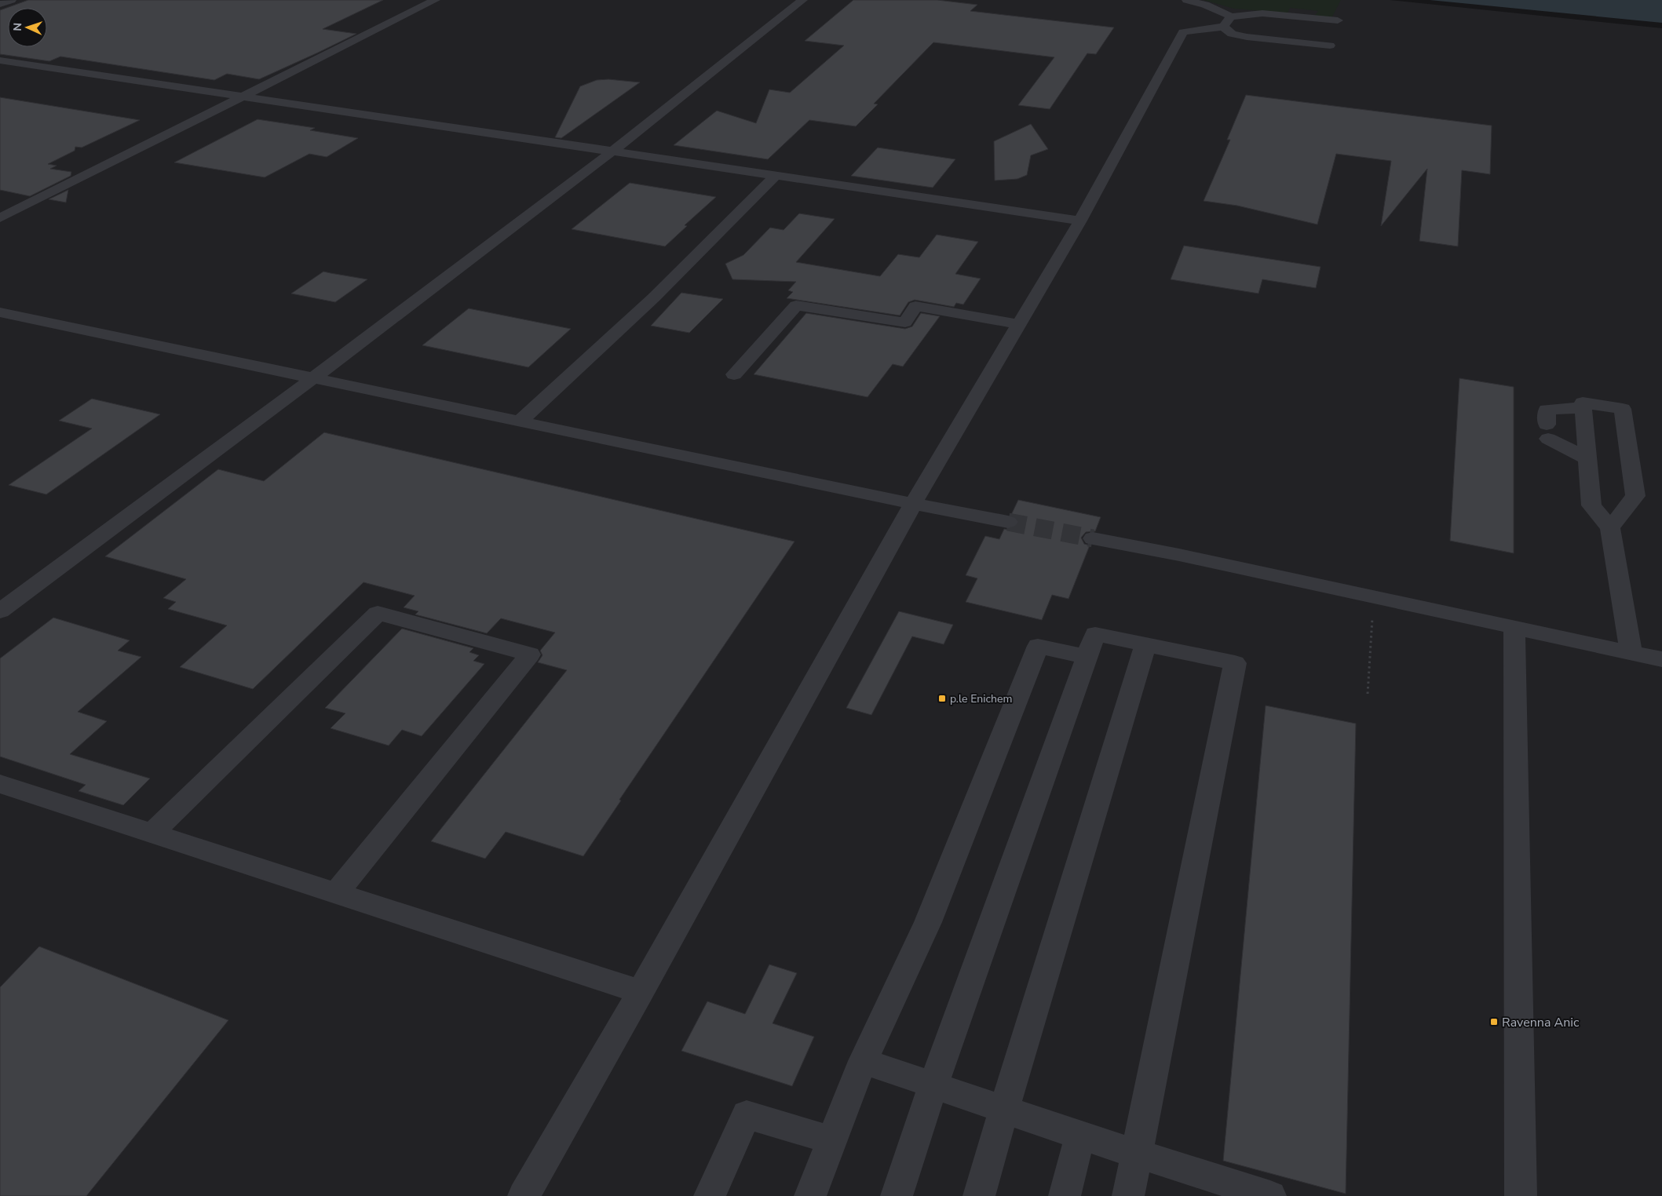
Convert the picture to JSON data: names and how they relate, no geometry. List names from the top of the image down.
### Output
{
  "places": {
    "transit": ["p.le Enichem", "Ravenna Anic"]
  },
  "north": "left"
}
